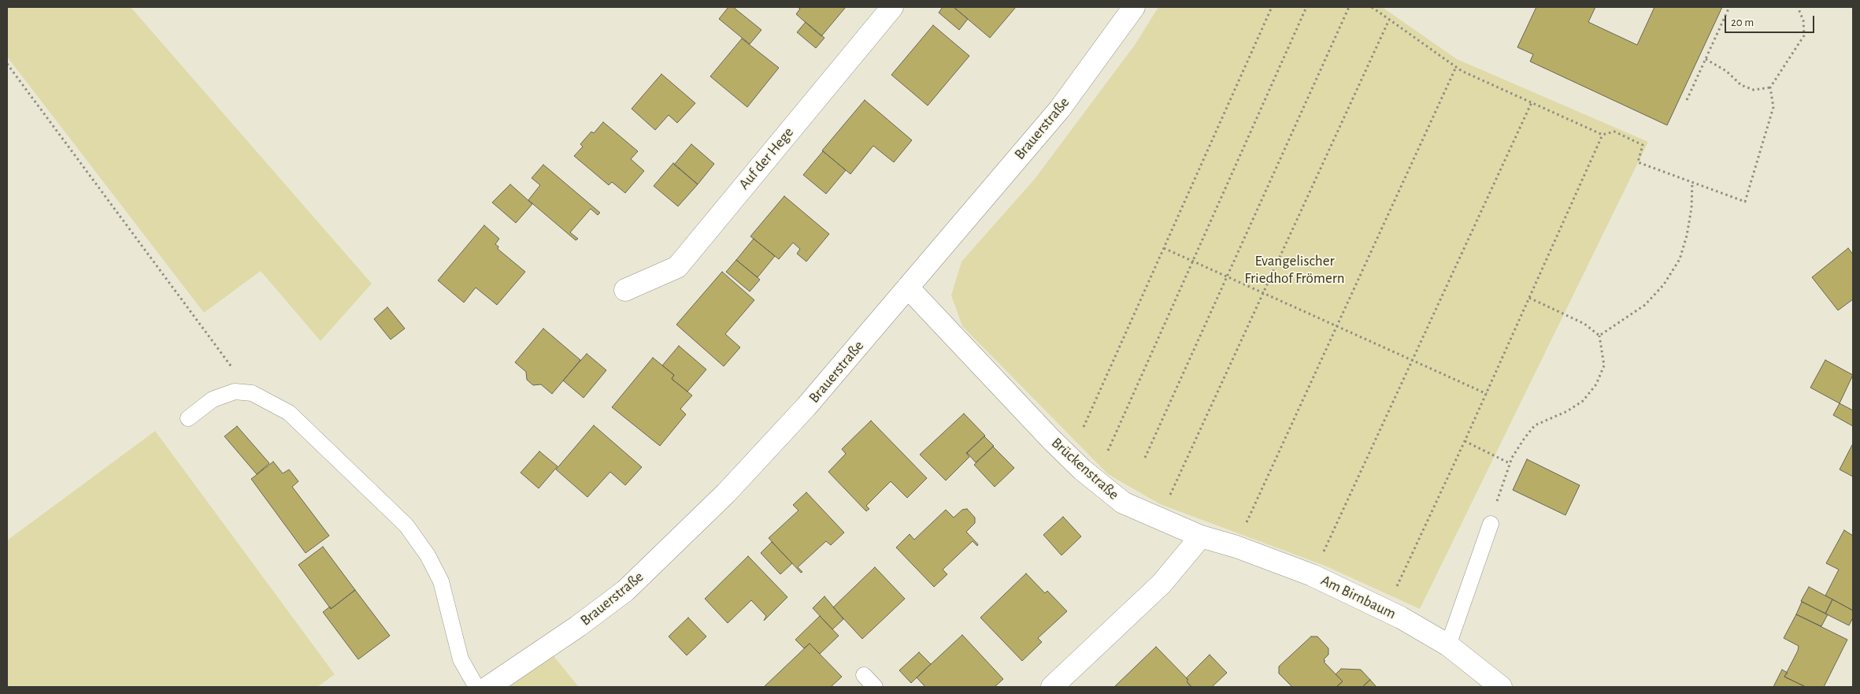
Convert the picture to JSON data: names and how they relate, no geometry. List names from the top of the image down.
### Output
{
  "streets": {
    "street": [
      "Brauerstraße",
      "Auf der Hege",
      "Brückenstraße",
      "Am Birnbaum"
    ]
  },
  "crossings": [
    ["Brauerstraße", "Brückenstraße"],
    ["Brückenstraße", "Am Birnbaum"]
  ],
  "parks": ["Evangelischer Friedhof Frömern"],
  "scale_bar": "20 m"
}
